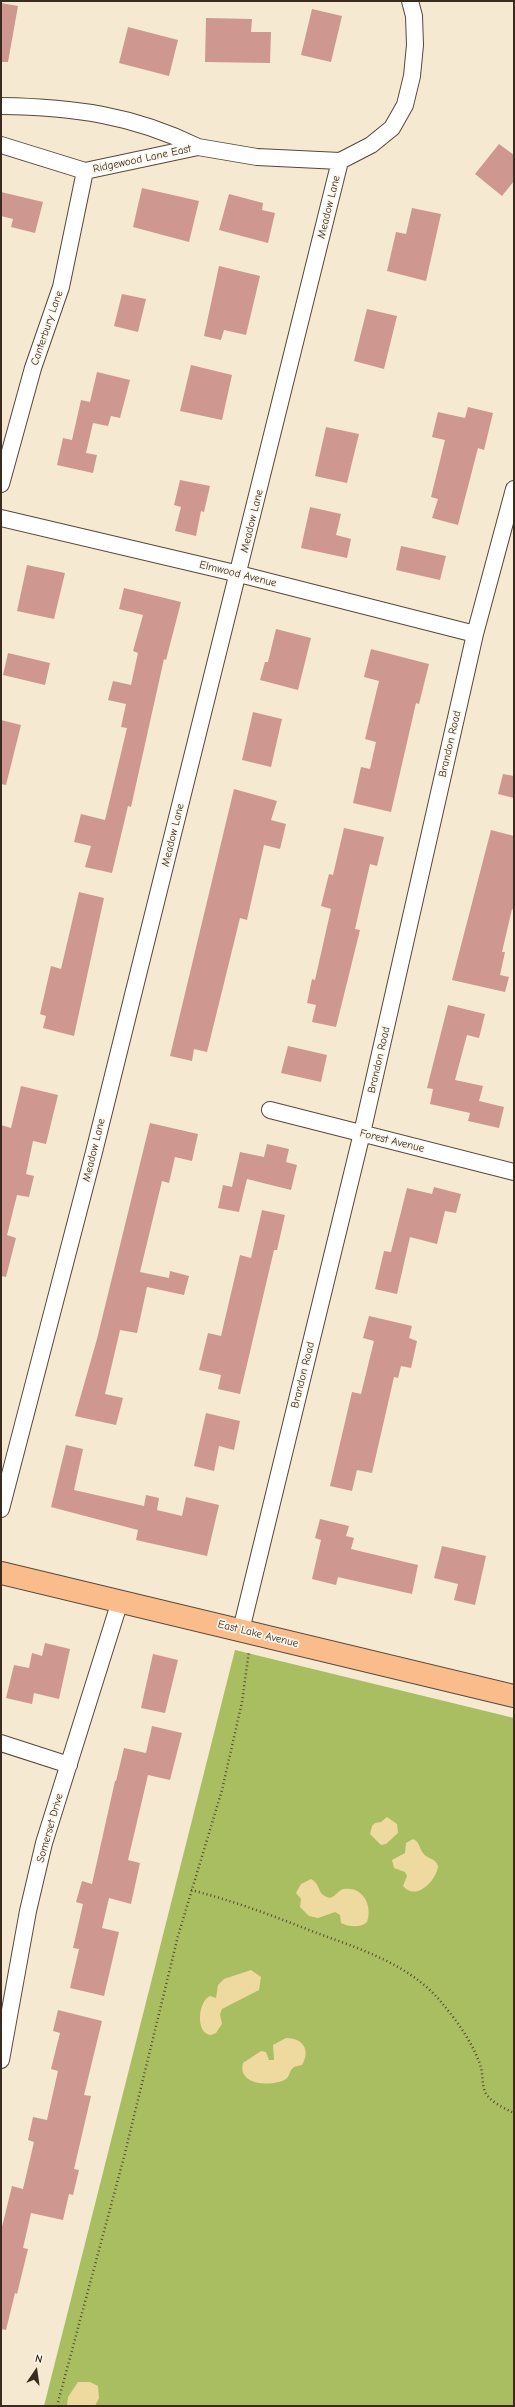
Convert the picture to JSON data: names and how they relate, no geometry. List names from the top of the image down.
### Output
{
  "streets": {
    "main road": ["East Lake Avenue"],
    "street": [
      "Ridgewood Lane East",
      "Meadow Lane",
      "Canterbury Lane",
      "Elmwood Avenue",
      "Brandon Road",
      "Forest Avenue",
      "Somerset Drive"
    ]
  },
  "crossings": [
    ["Ridgewood Lane East", "Meadow Lane"],
    ["Ridgewood Lane East", "Canterbury Lane"],
    ["Meadow Lane", "Elmwood Avenue"],
    ["Elmwood Avenue", "Brandon Road"],
    ["Brandon Road", "Forest Avenue"],
    ["Brandon Road", "East Lake Avenue"],
    ["East Lake Avenue", "Somerset Drive"]
  ],
  "north": "top"
}
